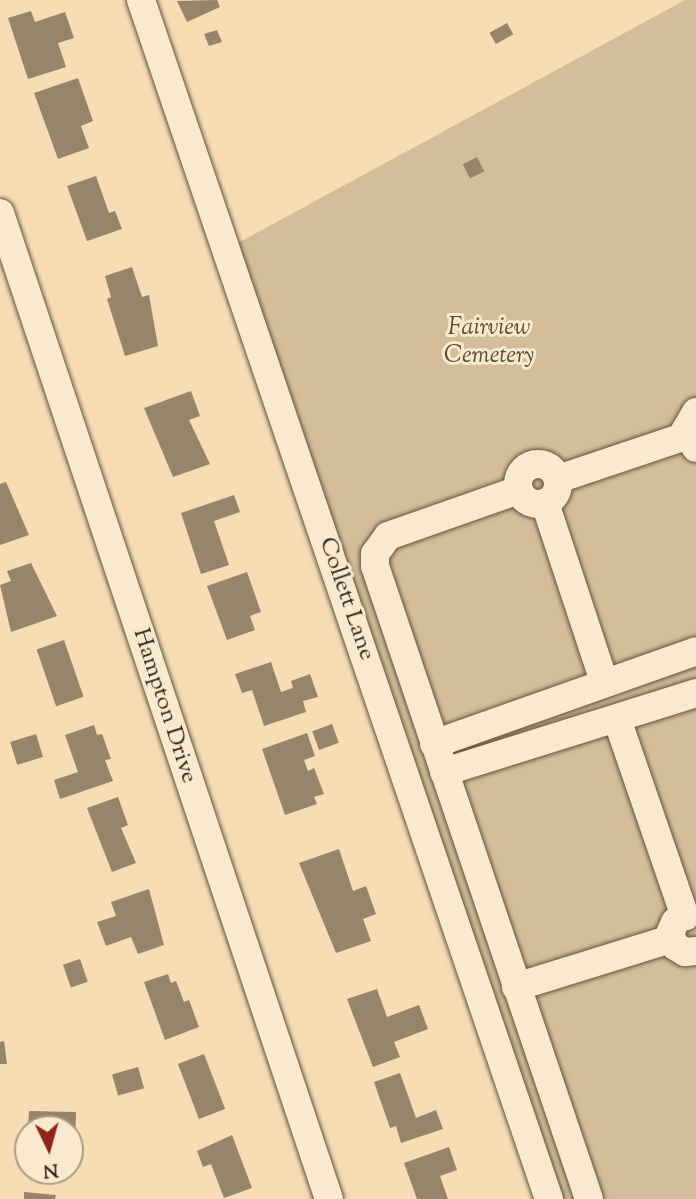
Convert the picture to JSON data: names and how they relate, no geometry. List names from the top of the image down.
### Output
{
  "streets": {
    "street": ["Collett Lane", "Hampton Drive"]
  },
  "parks": ["Fairview Cemetery"],
  "north": "bottom"
}
